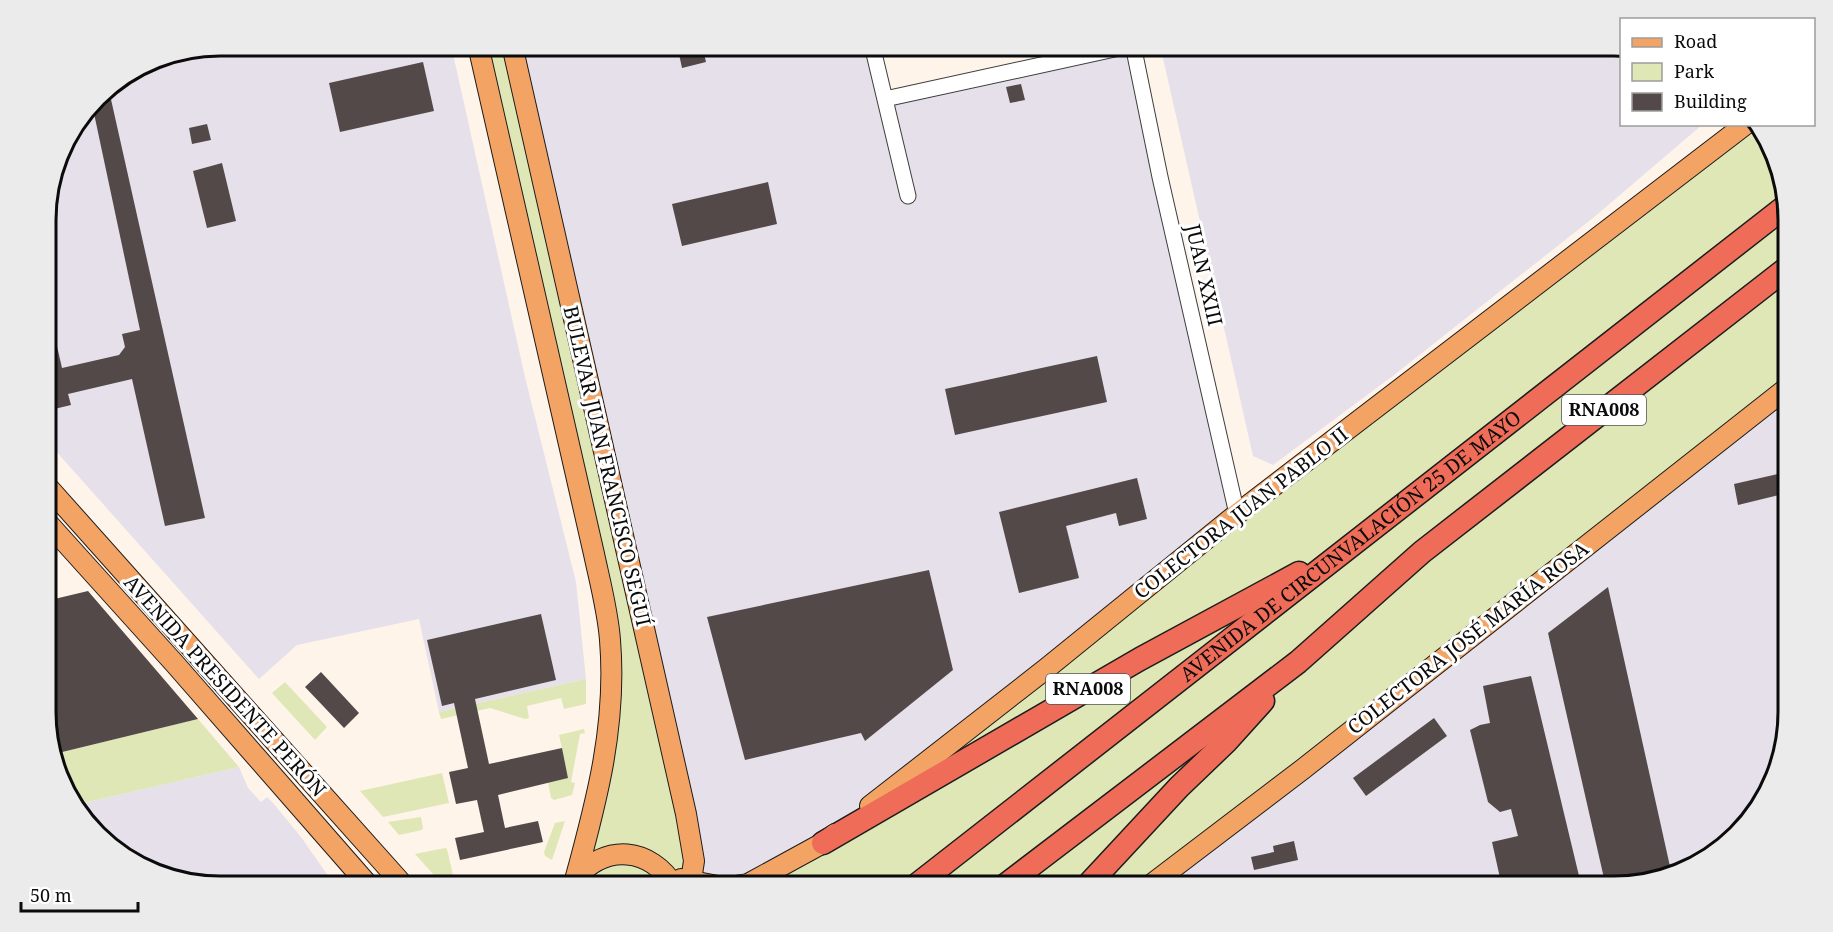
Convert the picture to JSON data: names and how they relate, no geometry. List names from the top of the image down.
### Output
{
  "streets": {
    "highway": ["RNA008", "AVENIDA DE CIRCUNVALACIÓN 25 DE MAYO"],
    "main road": [
      "BULEVAR JUAN FRANCISCO SEGUÍ",
      "COLECTORA JUAN PABLO II",
      "COLECTORA JOSÉ MARÍA ROSA",
      "AVENIDA PRESIDENTE PERÓN"
    ],
    "street": ["JUAN XXIII"]
  },
  "crossings": [
    ["JUAN XXIII", "COLECTORA JUAN PABLO II"],
    ["RNA008", "COLECTORA JUAN PABLO II"],
    ["RNA008", "AVENIDA DE CIRCUNVALACIÓN 25 DE MAYO"]
  ],
  "legend": ["Road", "Park", "Building"],
  "scale_bar": "50 m"
}
